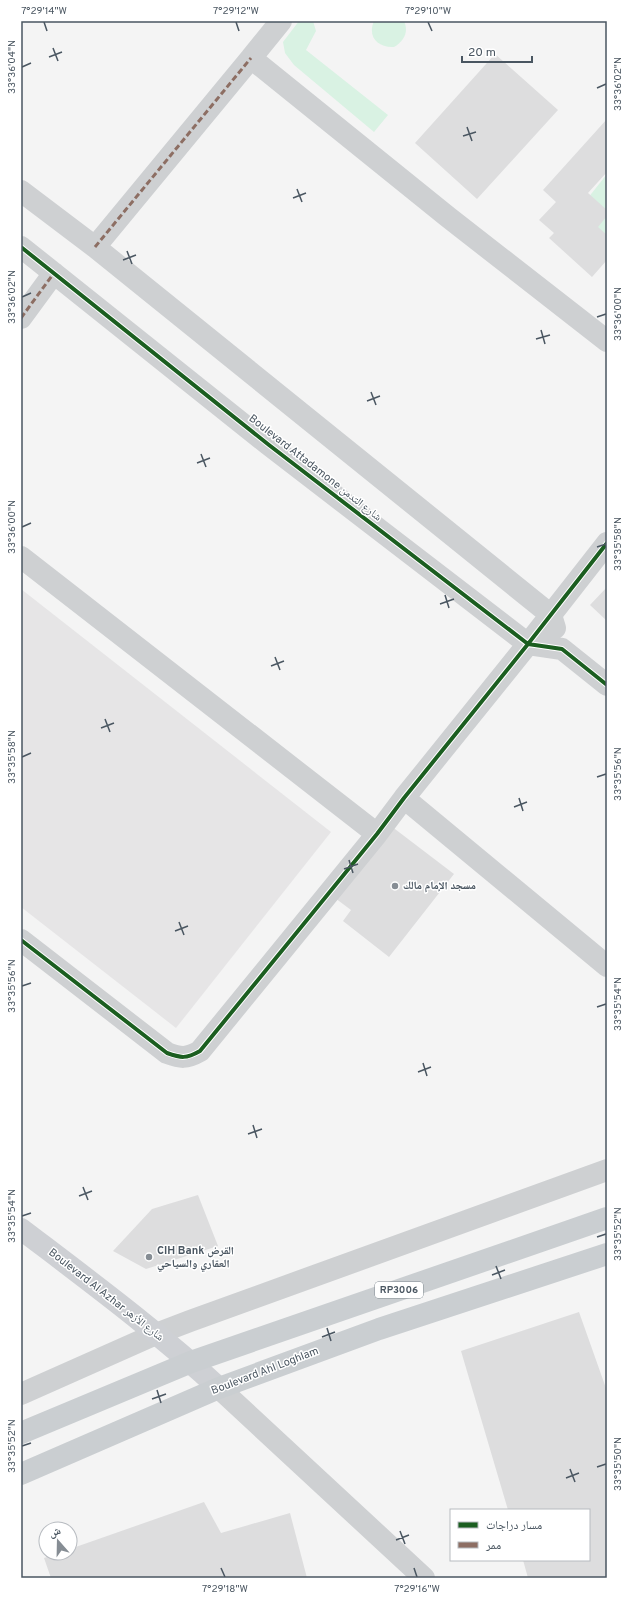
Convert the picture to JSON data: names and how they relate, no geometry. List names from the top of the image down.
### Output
{
  "streets": {
    "main road": ["RP3006", "Boulevard Al Azhar شارع الأزهر", "Boulevard Ahl Loghlam"],
    "street": ["Boulevard Attadamone شارع التدمن"]
  },
  "crossings": [
    ["RP3006", "Boulevard Al Azhar شارع الأزهر"],
    ["Boulevard Al Azhar شارع الأزهر", "Boulevard Ahl Loghlam"]
  ],
  "places": ["مسجد الإمام مالك", "CIH Bank القرض العقاري والسياحي"],
  "legend": ["مسار دراجات", "ممر"],
  "scale_bar": "20 m",
  "north": "top",
  "coordinates": [
    "7°29'14\"W",
    "7°29'12\"W",
    "7°29'10\"W",
    "33°36'04\"N",
    "33°36'02\"N",
    "33°36'00\"N",
    "33°35'58\"N",
    "33°35'56\"N",
    "33°35'54\"N",
    "33°35'52\"N",
    "33°35'50\"N",
    "7°29'18\"W",
    "7°29'16\"W"
  ]
}
